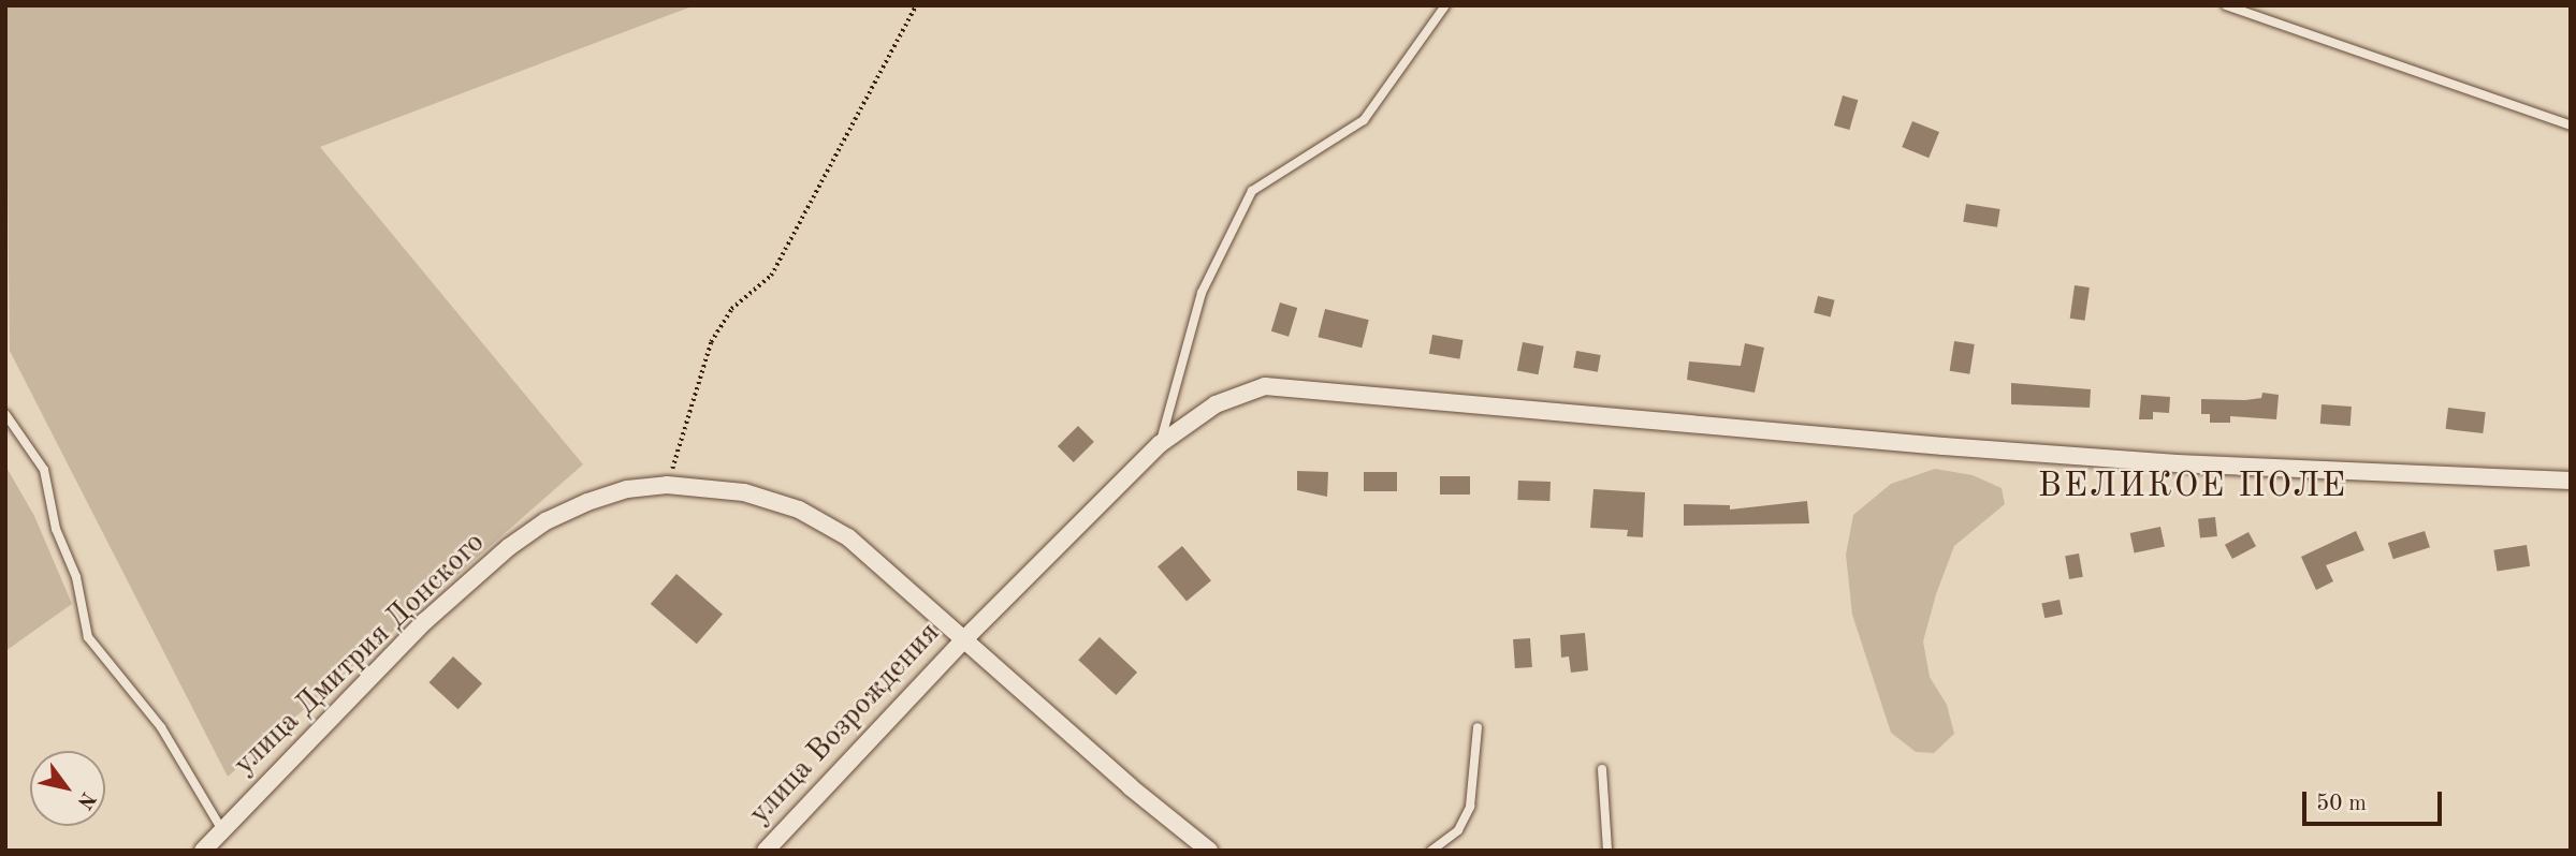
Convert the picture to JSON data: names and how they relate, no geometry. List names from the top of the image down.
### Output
{
  "streets": {
    "street": ["улица Дмитрия Донского", "улица Возрождения"]
  },
  "crossings": [
    ["улица Дмитрия Донского", "улица Возрождения"]
  ],
  "districts": ["ВЕЛИКОЕ ПОЛЕ"],
  "scale_bar": "50 m",
  "north": "bottom right"
}
